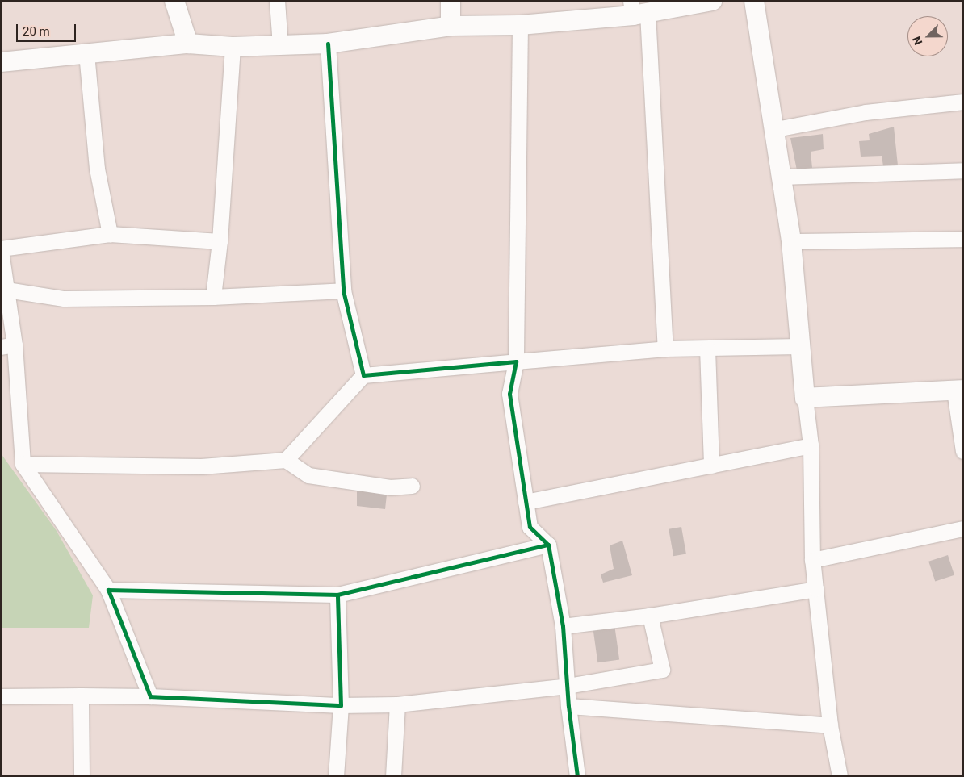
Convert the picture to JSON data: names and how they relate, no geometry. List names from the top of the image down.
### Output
{
  "scale_bar": "20 m",
  "north": "bottom left"
}
